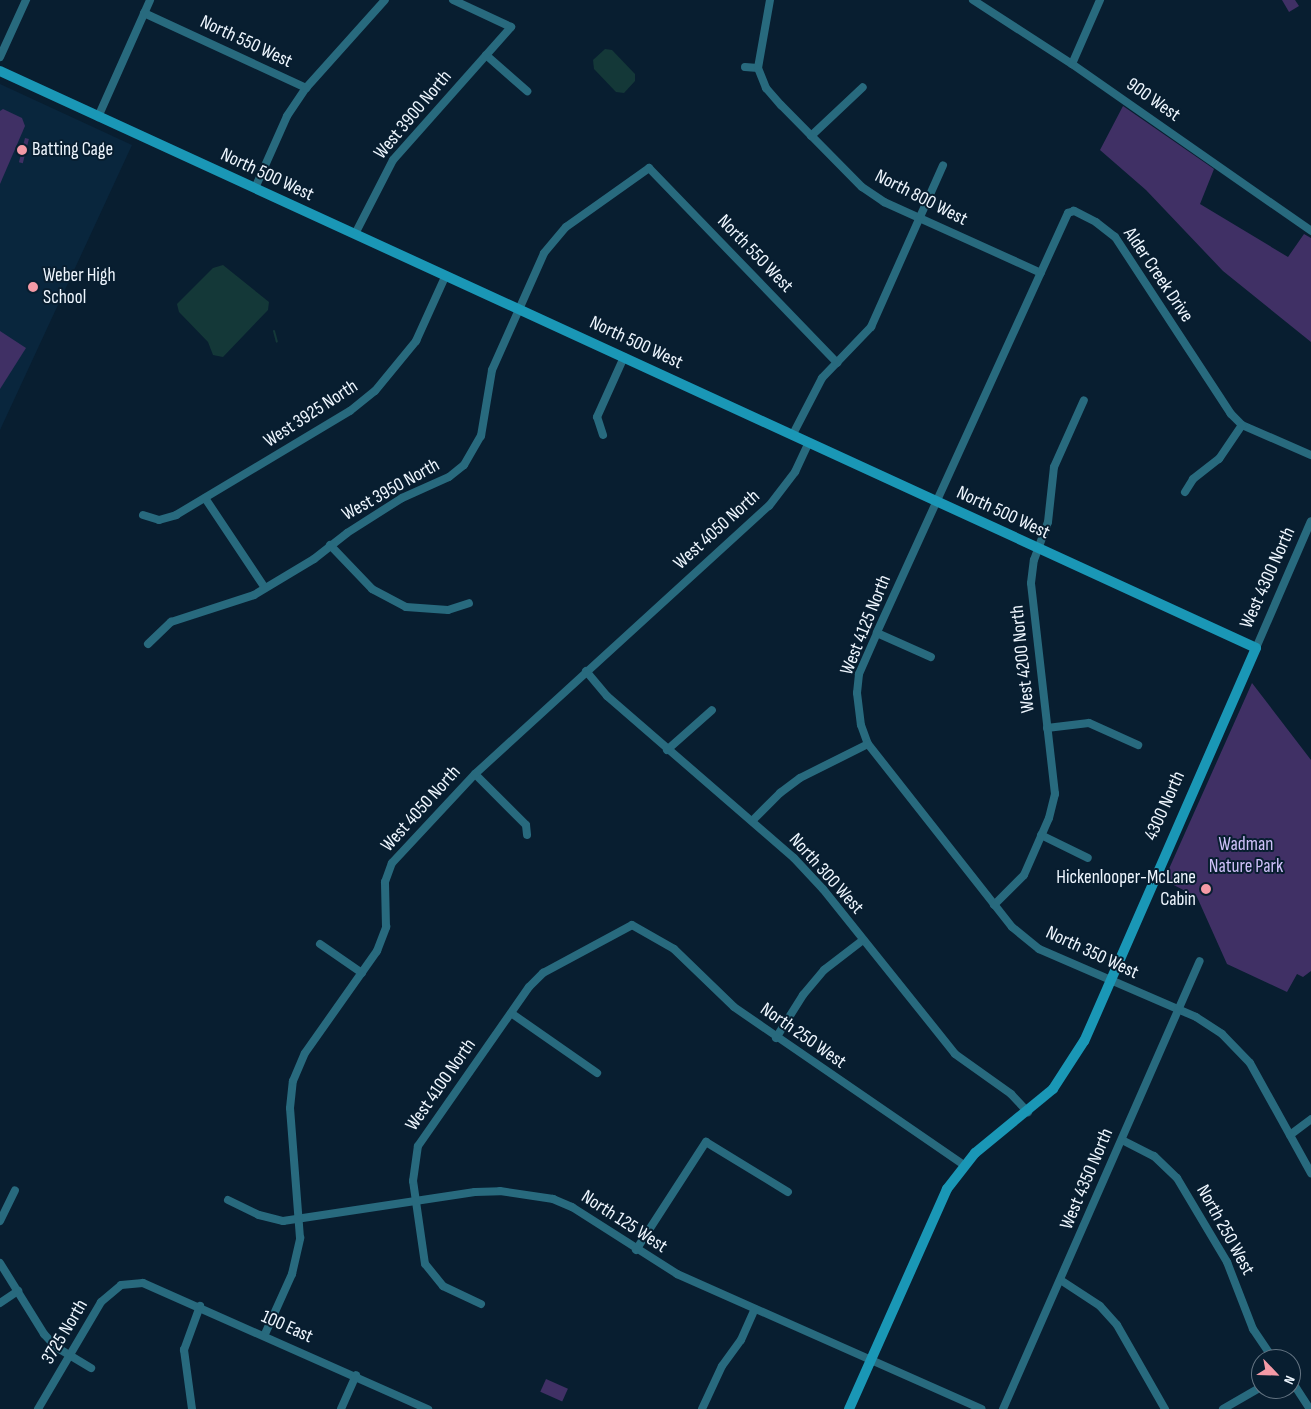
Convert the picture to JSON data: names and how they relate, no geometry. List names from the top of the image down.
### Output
{
  "streets": {
    "street": [
      "North 550 West",
      "900 West",
      "West 3900 North",
      "North 500 West",
      "North 800 West",
      "Alder Creek Drive",
      "West 3925 North",
      "West 3950 North",
      "West 4050 North",
      "West 4300 North",
      "West 4125 North",
      "West 4200 North",
      "4300 North",
      "North 300 West",
      "North 350 West",
      "North 250 West",
      "West 4100 North",
      "West 4350 North",
      "North 125 West",
      "100 East",
      "3725 North"
    ]
  },
  "crossings": [
    ["North 550 West", "West 3950 North"],
    ["West 3900 North", "North 500 West"],
    ["North 500 West", "Alder Creek Drive"],
    ["North 500 West", "West 3925 North"],
    ["North 500 West", "West 3950 North"],
    ["North 500 West", "West 4050 North"],
    ["North 500 West", "West 4300 North"],
    ["North 500 West", "West 4125 North"],
    ["North 500 West", "West 4200 North"],
    ["North 500 West", "4300 North"],
    ["North 800 West", "Alder Creek Drive"],
    ["Alder Creek Drive", "West 4125 North"],
    ["West 4050 North", "North 300 West"],
    ["West 4050 North", "North 125 West"],
    ["West 4050 North", "100 East"],
    ["West 4300 North", "4300 North"],
    ["West 4125 North", "North 350 West"],
    ["West 4200 North", "North 350 West"],
    ["4300 North", "North 300 West"],
    ["4300 North", "North 350 West"],
    ["4300 North", "North 250 West"],
    ["4300 North", "North 125 West"],
    ["North 350 West", "West 4350 North"],
    ["North 250 West", "West 4100 North"],
    ["North 250 West", "West 4350 North"],
    ["West 4100 North", "North 125 West"],
    ["100 East", "3725 North"]
  ],
  "parks": ["Wadman Nature Park"],
  "places": ["Batting Cage", "Weber High School", "Hickenlooper-McLane Cabin"],
  "north": "bottom right"
}
